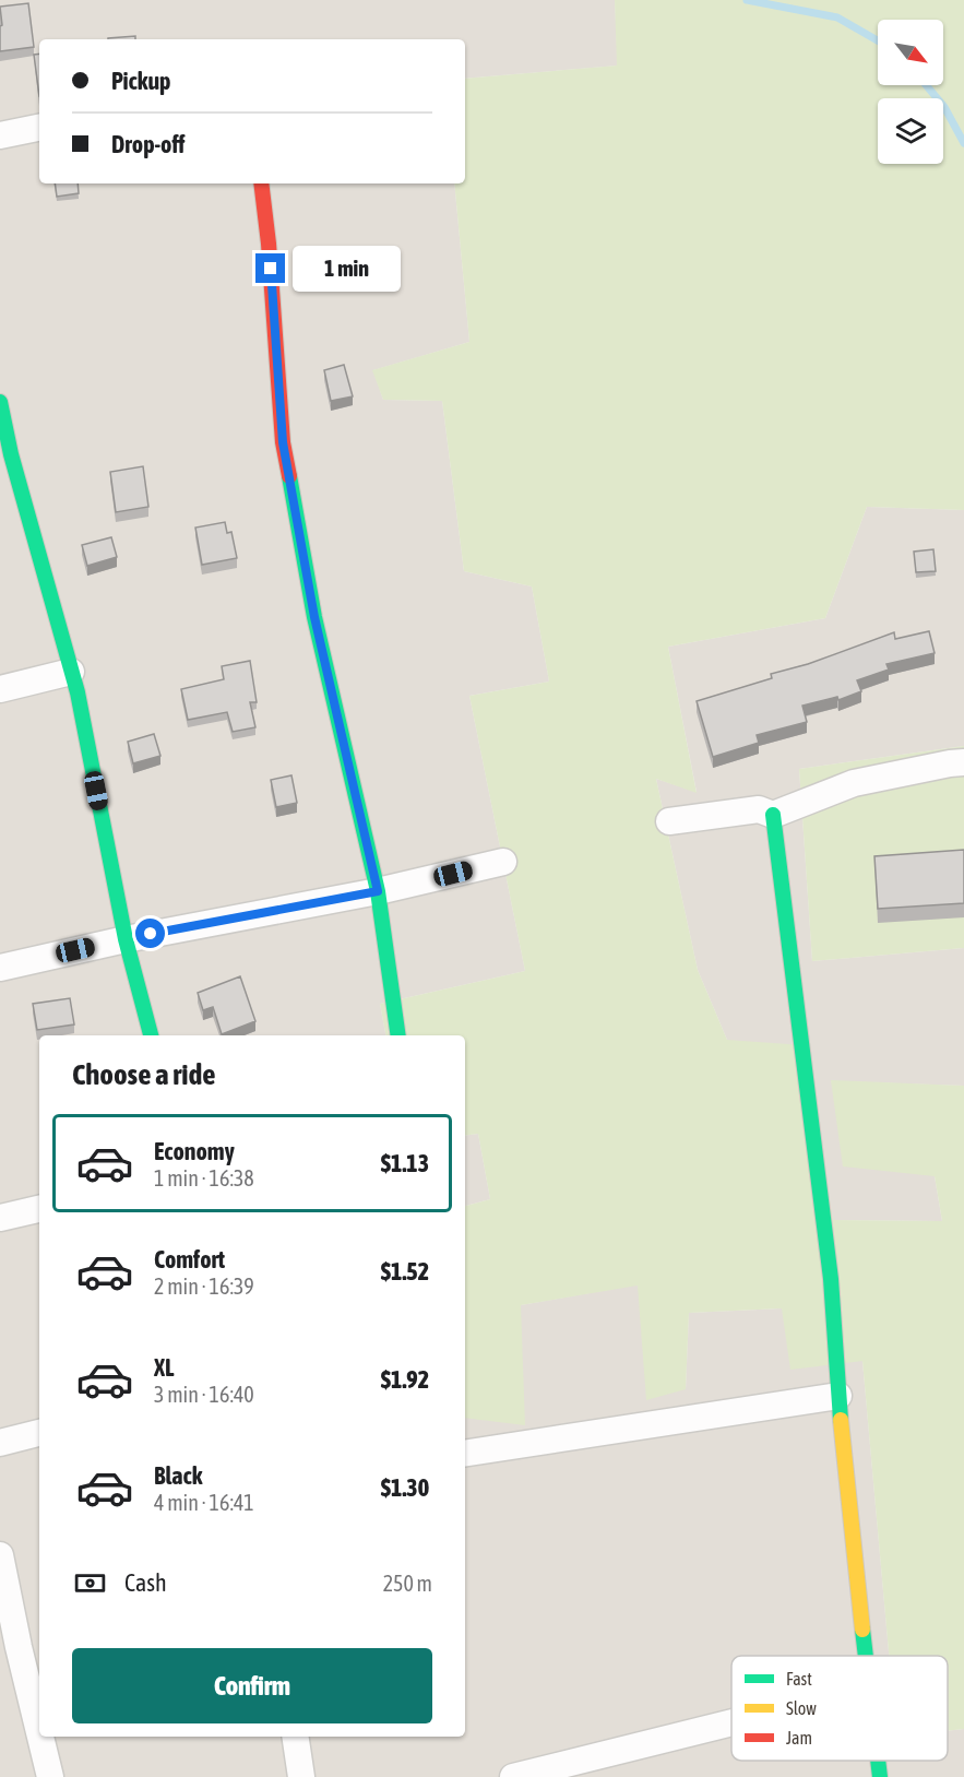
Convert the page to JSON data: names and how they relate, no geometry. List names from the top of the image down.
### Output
{
  "legend": ["Fast", "Slow", "Jam"],
  "north": "bottom right",
  "page": {
    "banner": ["Pickup", "Drop-off"],
    "bubble": "1 min",
    "heading": "Choose a ride",
    "list": [
      {
        "name": "Economy",
        "note": "1 min · 16:38",
        "value": "$1.13"
      },
      {
        "name": "Comfort",
        "note": "2 min · 16:39",
        "value": "$1.52"
      },
      {
        "name": "XL",
        "note": "3 min · 16:40",
        "value": "$1.92"
      },
      {
        "name": "Black",
        "note": "4 min · 16:41",
        "value": "$1.30"
      }
    ],
    "pay": ["Cash", "250 m"],
    "buttons": "Confirm"
  }
}
